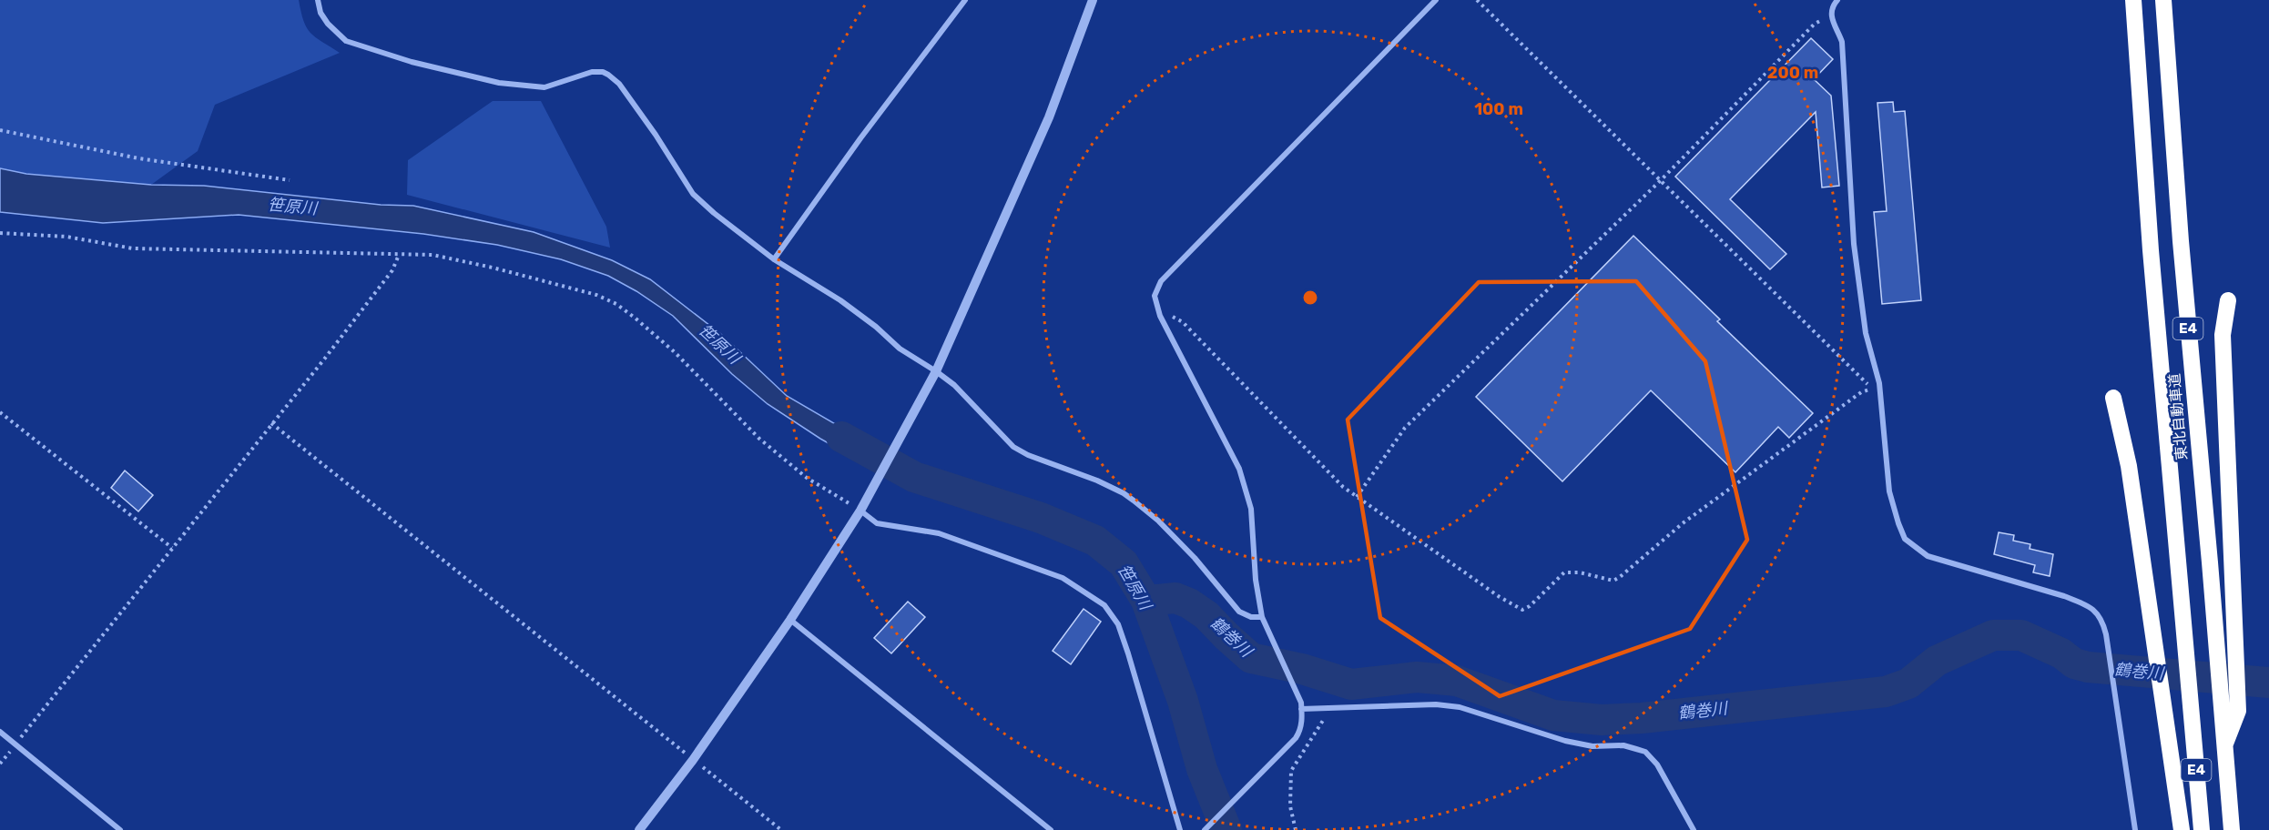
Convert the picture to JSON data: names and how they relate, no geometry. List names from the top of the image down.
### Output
{
  "streets": {
    "highway": ["E4", "東北自動車道"]
  },
  "water": ["笹原川", "鶴巻川"],
  "rings": ["200 m", "100 m"]
}
